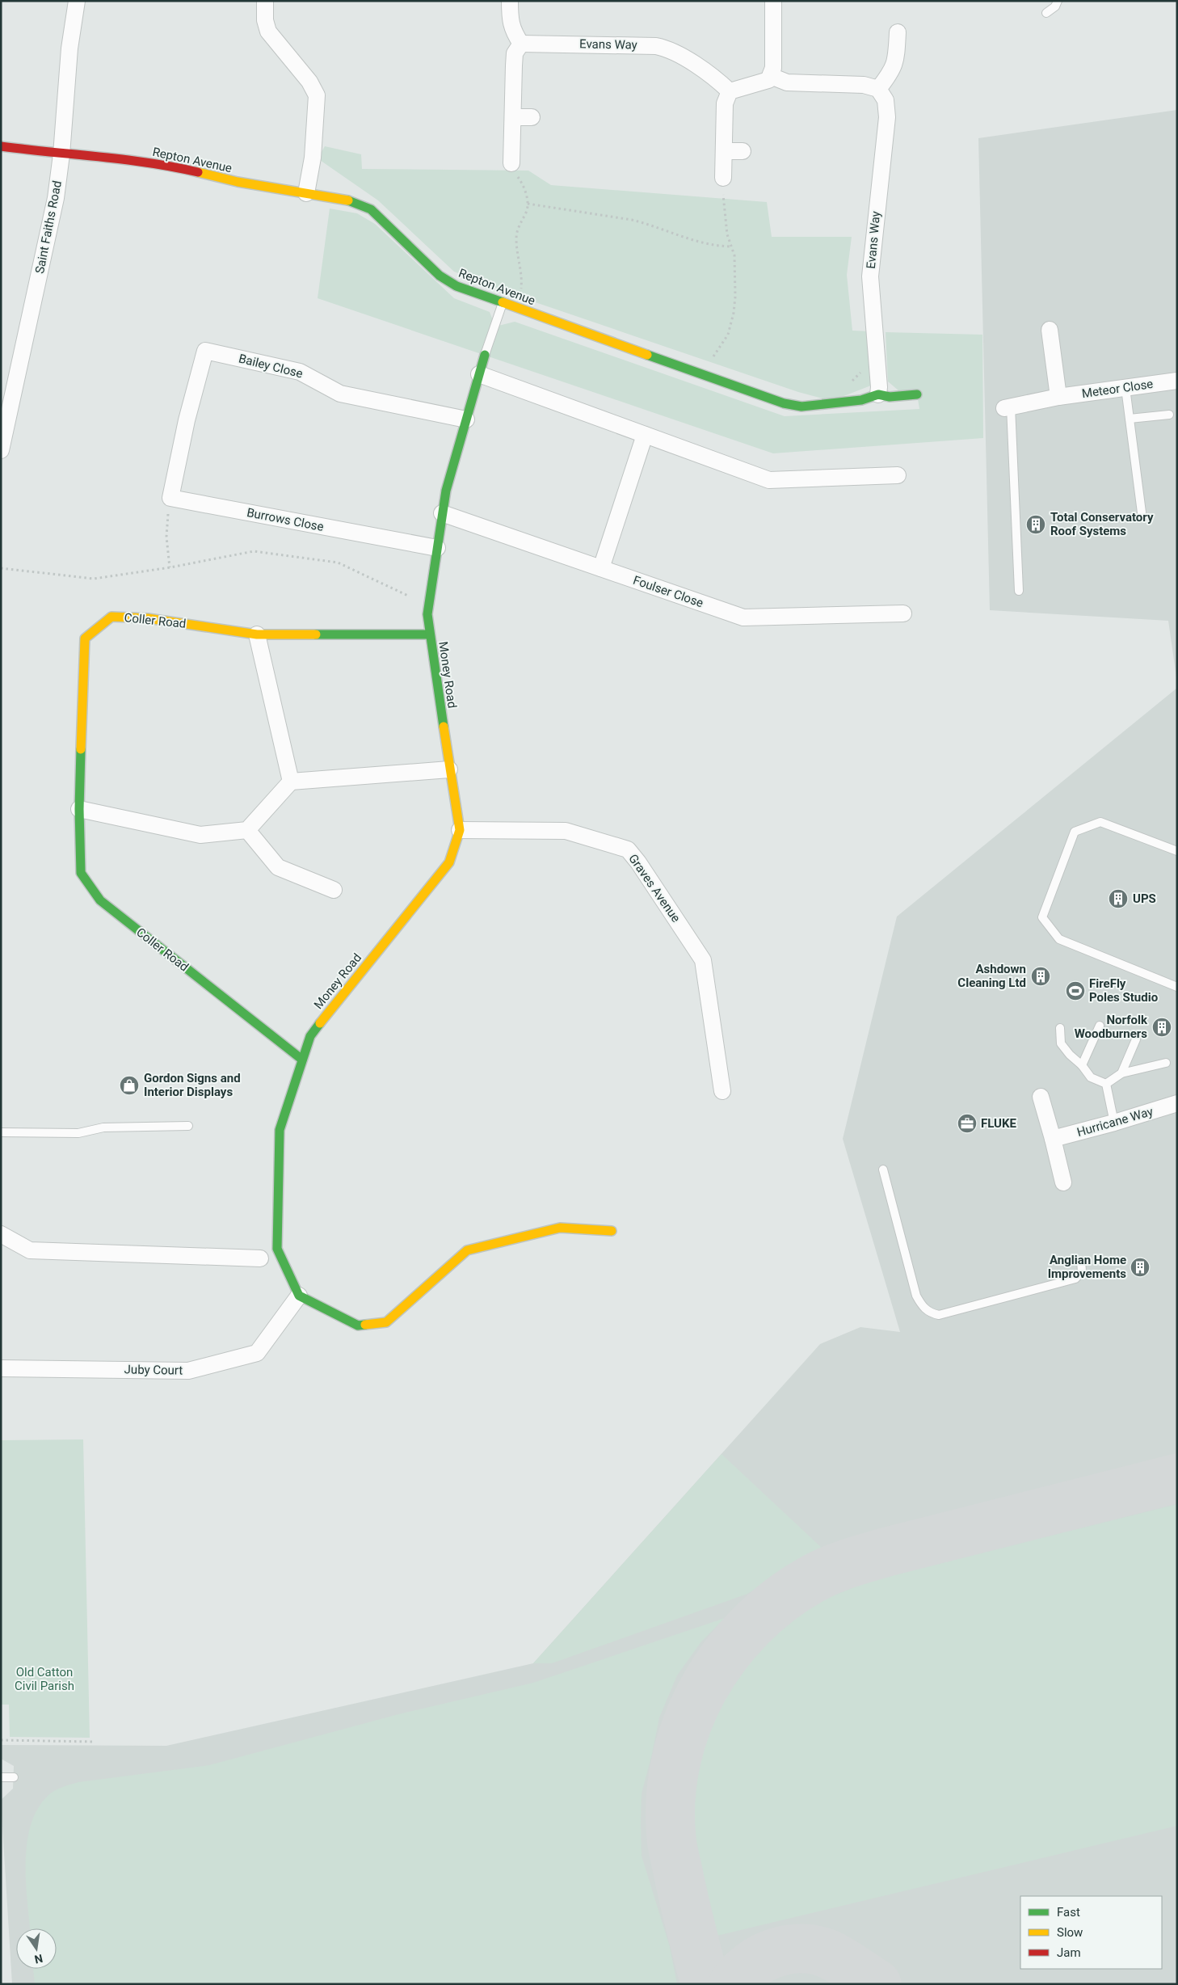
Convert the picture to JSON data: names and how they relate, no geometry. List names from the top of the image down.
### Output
{
  "streets": {
    "street": [
      "Evans Way",
      "Repton Avenue",
      "Saint Faiths Road",
      "Bailey Close",
      "Meteor Close",
      "Burrows Close",
      "Foulser Close",
      "Coller Road",
      "Money Road",
      "Graves Avenue",
      "Hurricane Way",
      "Juby Court"
    ]
  },
  "crossings": [
    ["Evans Way", "Repton Avenue"],
    ["Repton Avenue", "Saint Faiths Road"],
    ["Bailey Close", "Burrows Close"],
    ["Bailey Close", "Money Road"],
    ["Burrows Close", "Money Road"],
    ["Foulser Close", "Money Road"],
    ["Coller Road", "Money Road"],
    ["Money Road", "Graves Avenue"],
    ["Money Road", "Juby Court"]
  ],
  "parks": ["Old Catton Civil Parish"],
  "places": {
    "building": [
      "Total Conservatory Roof Systems",
      "UPS",
      "Ashdown Cleaning Ltd",
      "Norfolk Woodburners",
      "Anglian Home Improvements"
    ],
    "sports": ["FireFly Poles Studio"],
    "shop": ["Gordon Signs and Interior Displays"],
    "office": ["FLUKE"]
  },
  "legend": ["Fast", "Slow", "Jam"],
  "north": "bottom"
}
